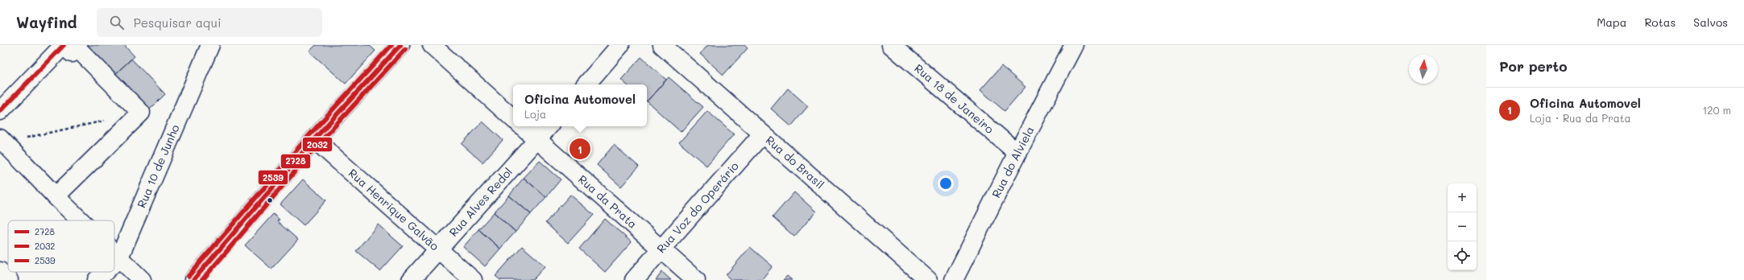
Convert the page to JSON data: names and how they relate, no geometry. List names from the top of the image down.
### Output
{
  "streets": {
    "street": [
      "Rua 18 de Janeiro",
      "Rua do Alviela",
      "Rua do Brasil",
      "Rua 10 de Junho",
      "Rua Alves Redol",
      "Rua da Prata",
      "Rua Voz do Operário",
      "Rua Henrique Galvão"
    ]
  },
  "crossings": [
    ["Rua 18 de Janeiro", "Rua do Alviela"],
    ["Rua do Brasil", "Rua Voz do Operário"],
    ["Rua Alves Redol", "Rua da Prata"],
    ["Rua Alves Redol", "Rua Henrique Galvão"],
    ["Rua da Prata", "Rua Voz do Operário"]
  ],
  "lines": ["transit line 2728", "transit line 2539", "transit line 2032"],
  "legend": ["2728", "2032", "2539"],
  "north": "top",
  "page": {
    "header": "Wayfind",
    "search": "Pesquisar aqui",
    "nav": ["Mapa", "Rotas", "Salvos"],
    "heading": "Por perto",
    "popup": ["Oficina Automovel", "Loja"],
    "list": [
      {
        "mark": "1",
        "name": "Oficina Automovel",
        "note": "Loja · Rua da Prata",
        "value": "120 m"
      }
    ],
    "pins": "1",
    "map_buttons": ["+", "−"]
  }
}
